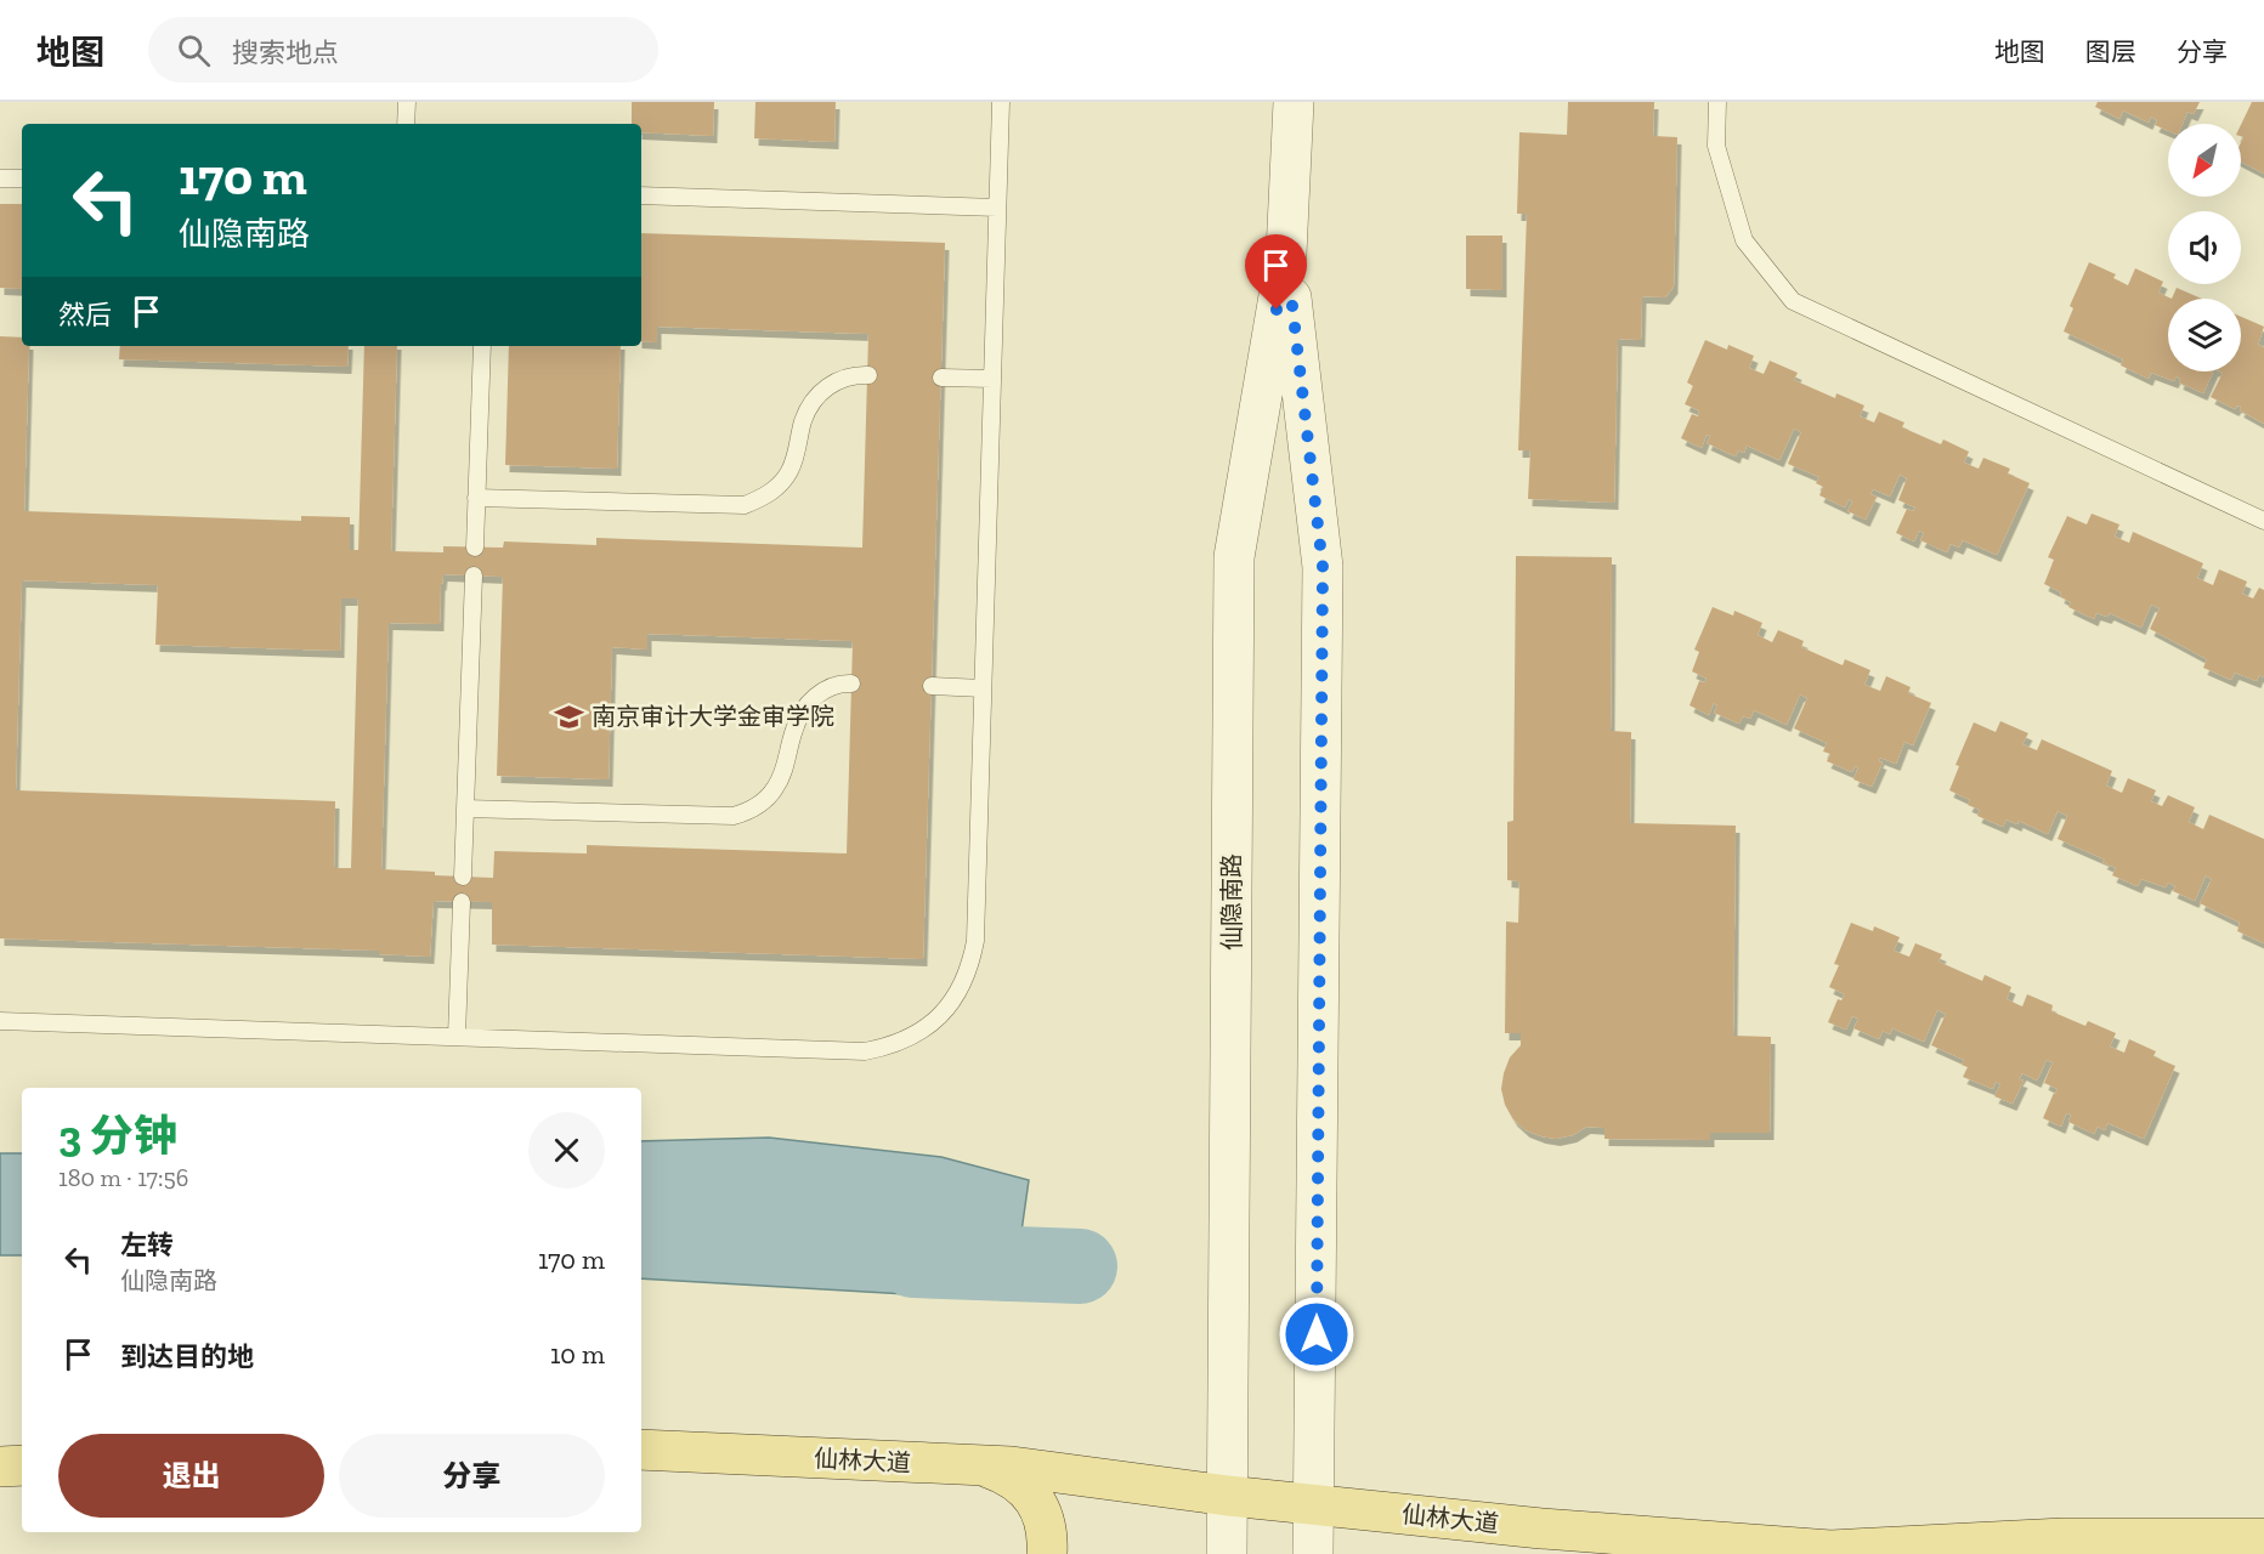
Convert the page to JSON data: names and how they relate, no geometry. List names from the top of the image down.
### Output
{
  "streets": {
    "main road": ["仙林大道"],
    "street": ["仙隐南路"]
  },
  "crossings": [
    ["仙隐南路", "仙林大道"]
  ],
  "places": {
    "school or university": ["南京审计大学金审学院"]
  },
  "north": "bottom left",
  "page": {
    "header": "地图",
    "search": "搜索地点",
    "nav": ["地图", "图层", "分享"],
    "turn": ["170 m", "仙隐南路"],
    "then": "然后",
    "heading": ["3 分钟", "180 m · 17:56"],
    "list": [
      {
        "name": "左转",
        "note": "仙隐南路",
        "value": "170 m"
      },
      {
        "name": "到达目的地",
        "value": "10 m"
      }
    ],
    "buttons": ["退出", "分享"]
  }
}
